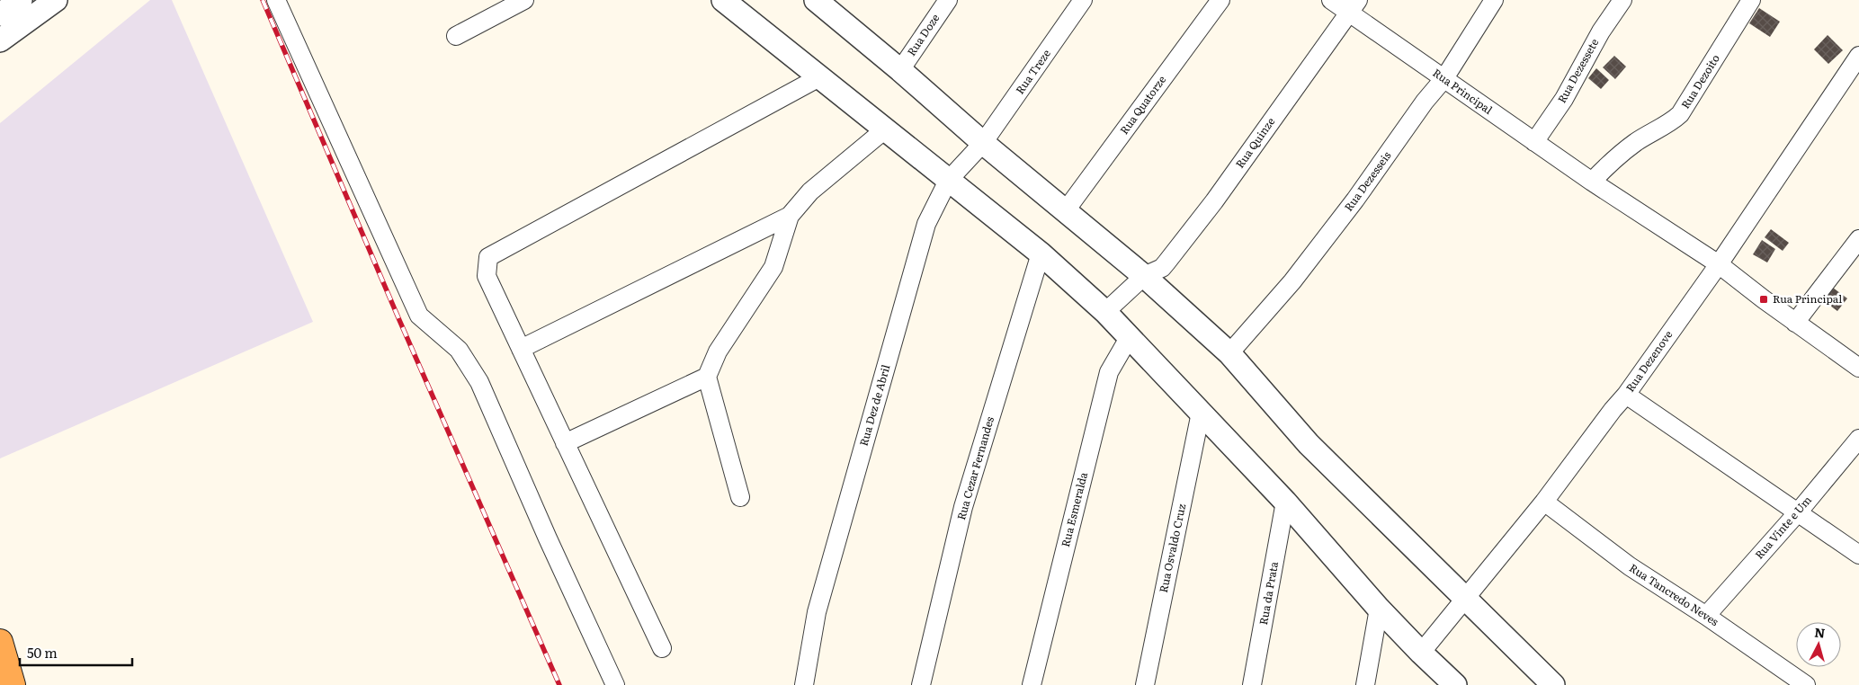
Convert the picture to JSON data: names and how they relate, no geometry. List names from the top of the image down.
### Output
{
  "streets": {
    "street": [
      "Rua Doze",
      "Rua Dezessete",
      "Rua Treze",
      "Rua Dezoito",
      "Rua Principal",
      "Rua Quatorze",
      "Rua Quinze",
      "Rua Dezesseis",
      "Rua Dezenove",
      "Rua Dez de Abril",
      "Rua Cezar Fernandes",
      "Rua Esmeralda",
      "Rua Vinte e Um",
      "Rua Osvaldo Cruz",
      "Rua da Prata",
      "Rua Tancredo Neves"
    ]
  },
  "crossings": [
    ["Rua Dezessete", "Rua Principal"],
    ["Rua Treze", "Rua Dez de Abril"],
    ["Rua Dezoito", "Rua Principal"],
    ["Rua Principal", "Rua Quinze"],
    ["Rua Principal", "Rua Dezesseis"],
    ["Rua Principal", "Rua Dezenove"],
    ["Rua Dezenove", "Rua Tancredo Neves"],
    ["Rua Vinte e Um", "Rua Tancredo Neves"]
  ],
  "places": {
    "transit": ["Rua Principal"]
  },
  "scale_bar": "50 m",
  "north": "top"
}
